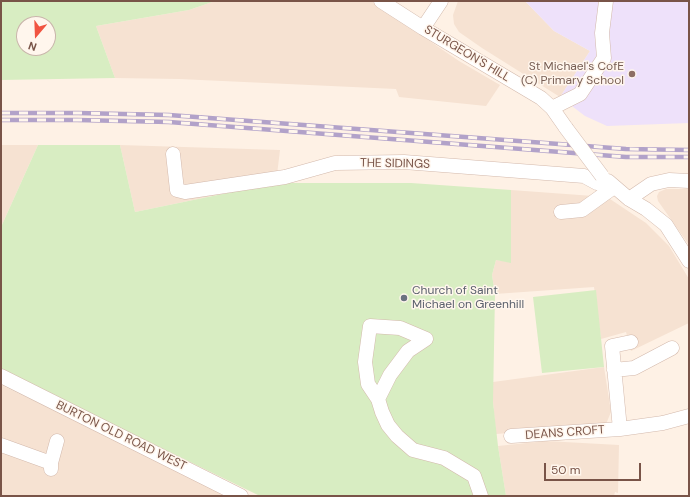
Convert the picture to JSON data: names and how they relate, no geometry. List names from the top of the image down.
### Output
{
  "streets": {
    "street": [
      "STURGEON'S HILL",
      "THE SIDINGS",
      "DEANS CROFT",
      "BURTON OLD ROAD WEST"
    ]
  },
  "crossings": [
    ["STURGEON'S HILL", "THE SIDINGS"]
  ],
  "places": ["St Michael's CofE (C) Primary School", "Church of Saint Michael on Greenhill"],
  "scale_bar": "50 m",
  "north": "bottom"
}
